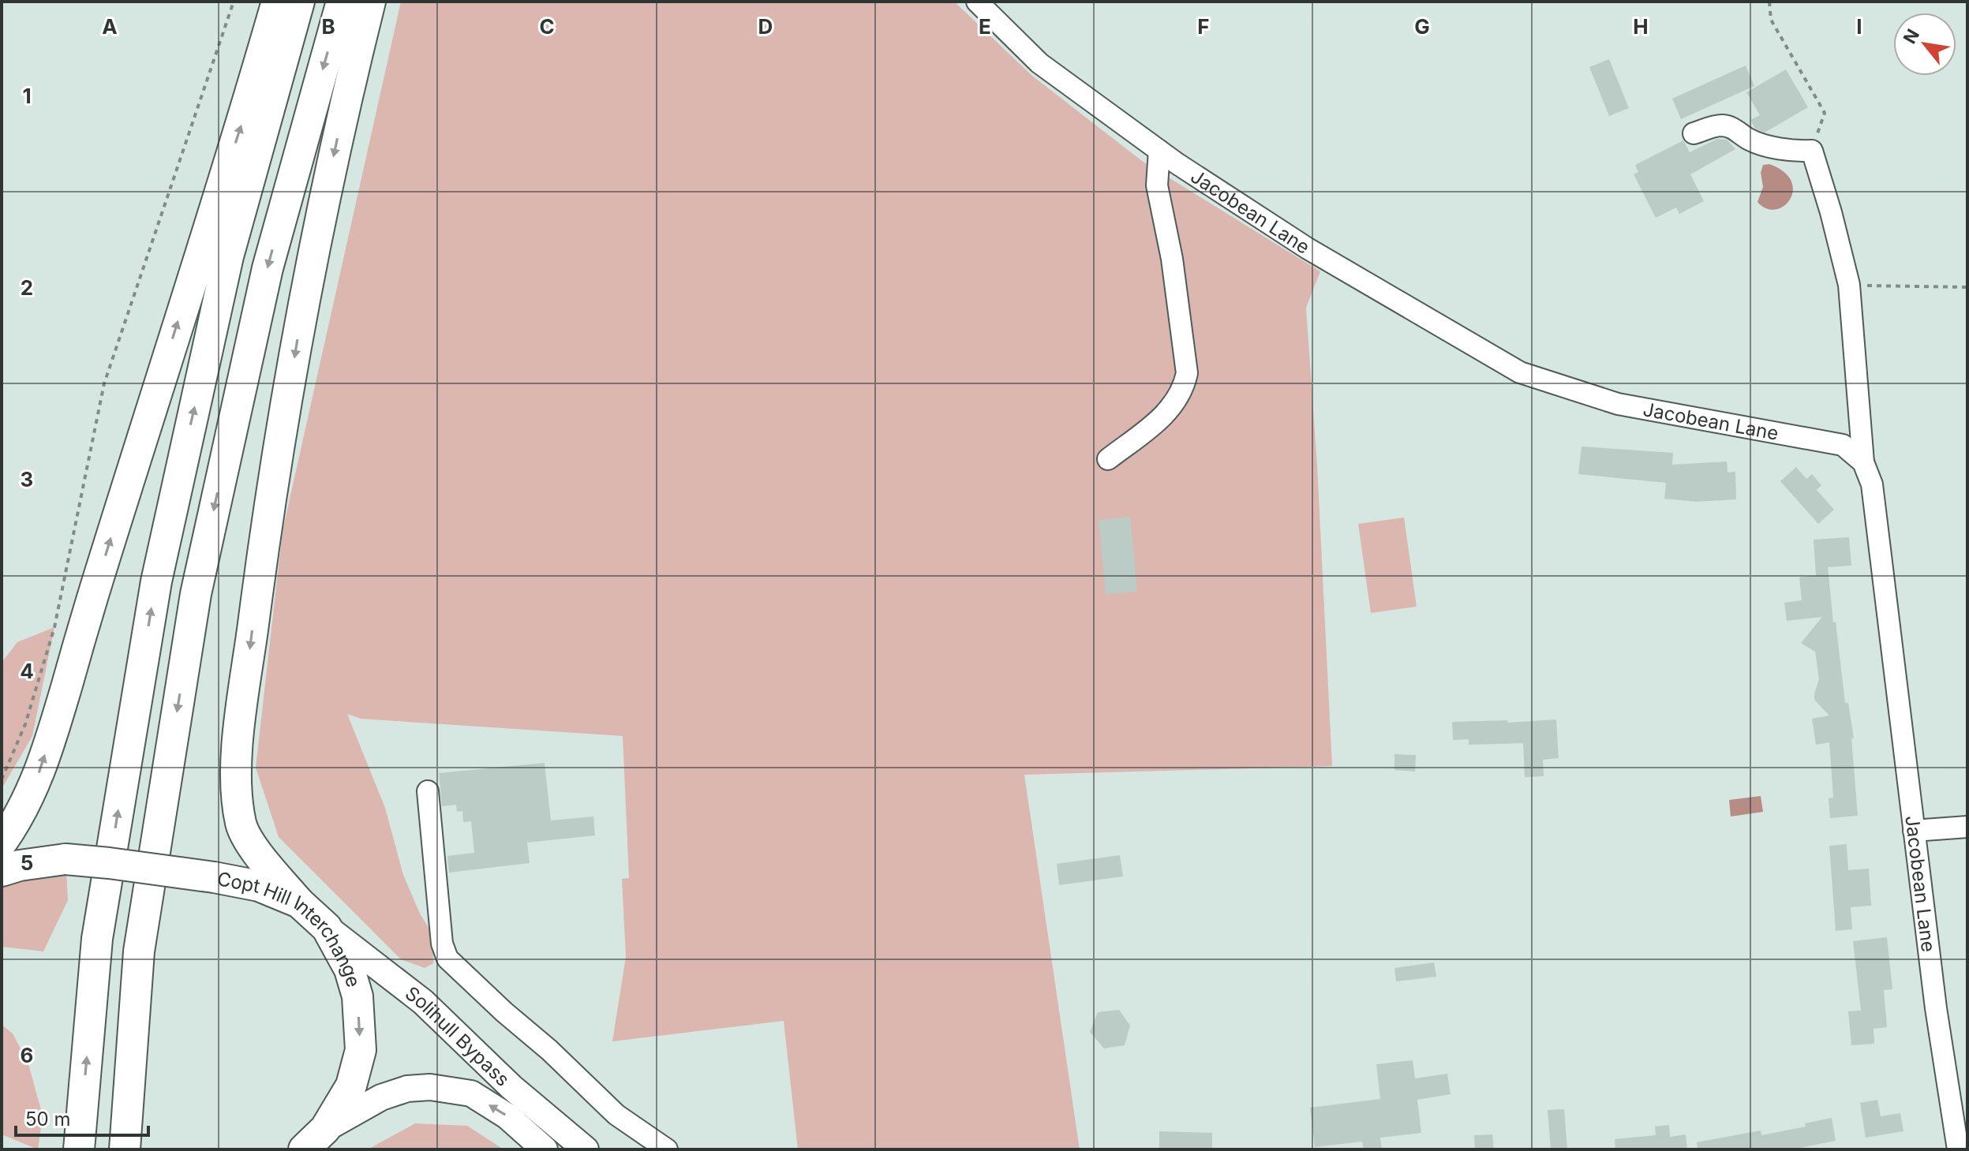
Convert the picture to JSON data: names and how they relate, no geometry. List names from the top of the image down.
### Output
{
  "streets": {
    "highway": ["Copt Hill Interchange"],
    "main road": ["Solihull Bypass"],
    "street": ["Jacobean Lane"]
  },
  "crossings": [
    ["Copt Hill Interchange", "Solihull Bypass"]
  ],
  "one_way": ["Copt Hill Interchange", "Solihull Bypass"],
  "scale_bar": "50 m",
  "north": "top left",
  "grid": {
    "columns": [
      "A",
      "B",
      "C",
      "D",
      "E",
      "F",
      "G",
      "H",
      "I"
    ],
    "rows": [
      "1",
      "2",
      "3",
      "4",
      "5",
      "6"
    ]
  }
}
